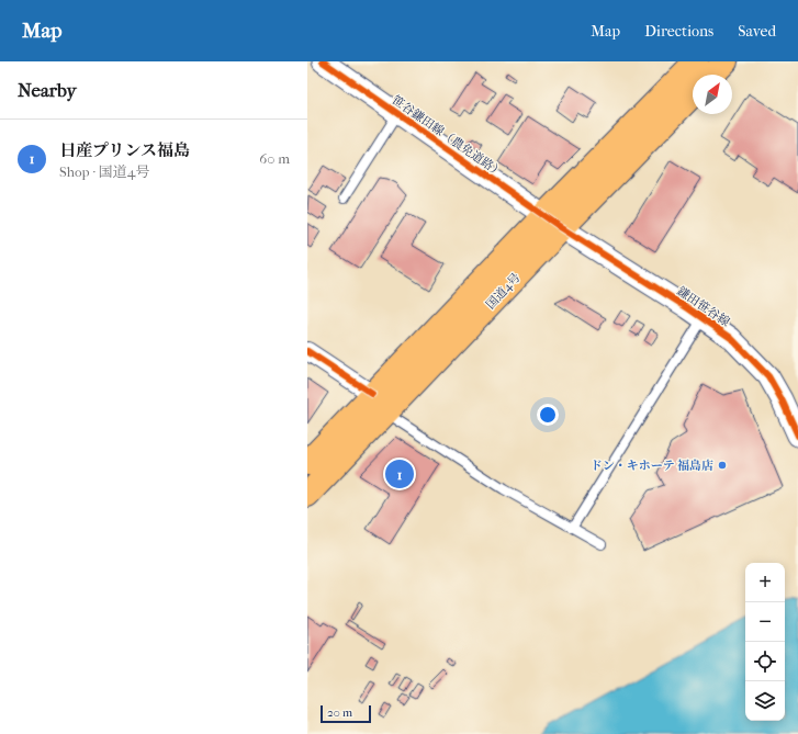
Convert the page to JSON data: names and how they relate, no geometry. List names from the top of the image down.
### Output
{
  "streets": {
    "highway": ["国道4号"],
    "street": ["笹谷鎌田線（農免道路）", "鎌田笹谷線"]
  },
  "crossings": [
    ["笹谷鎌田線（農免道路）", "国道4号"],
    ["笹谷鎌田線（農免道路）", "鎌田笹谷線"],
    ["国道4号", "鎌田笹谷線"]
  ],
  "places": ["ドン・キホーテ 福島店"],
  "scale_bar": "20 m",
  "north": "top right",
  "page": {
    "header": "Map",
    "nav": ["Map", "Directions", "Saved"],
    "heading": "Nearby",
    "list": [
      {
        "mark": "1",
        "name": "日産プリンス福島",
        "note": "Shop · 国道4号",
        "value": "60 m"
      }
    ],
    "pins": "1",
    "map_buttons": ["+", "−"],
    "scale": "20 m"
  }
}
